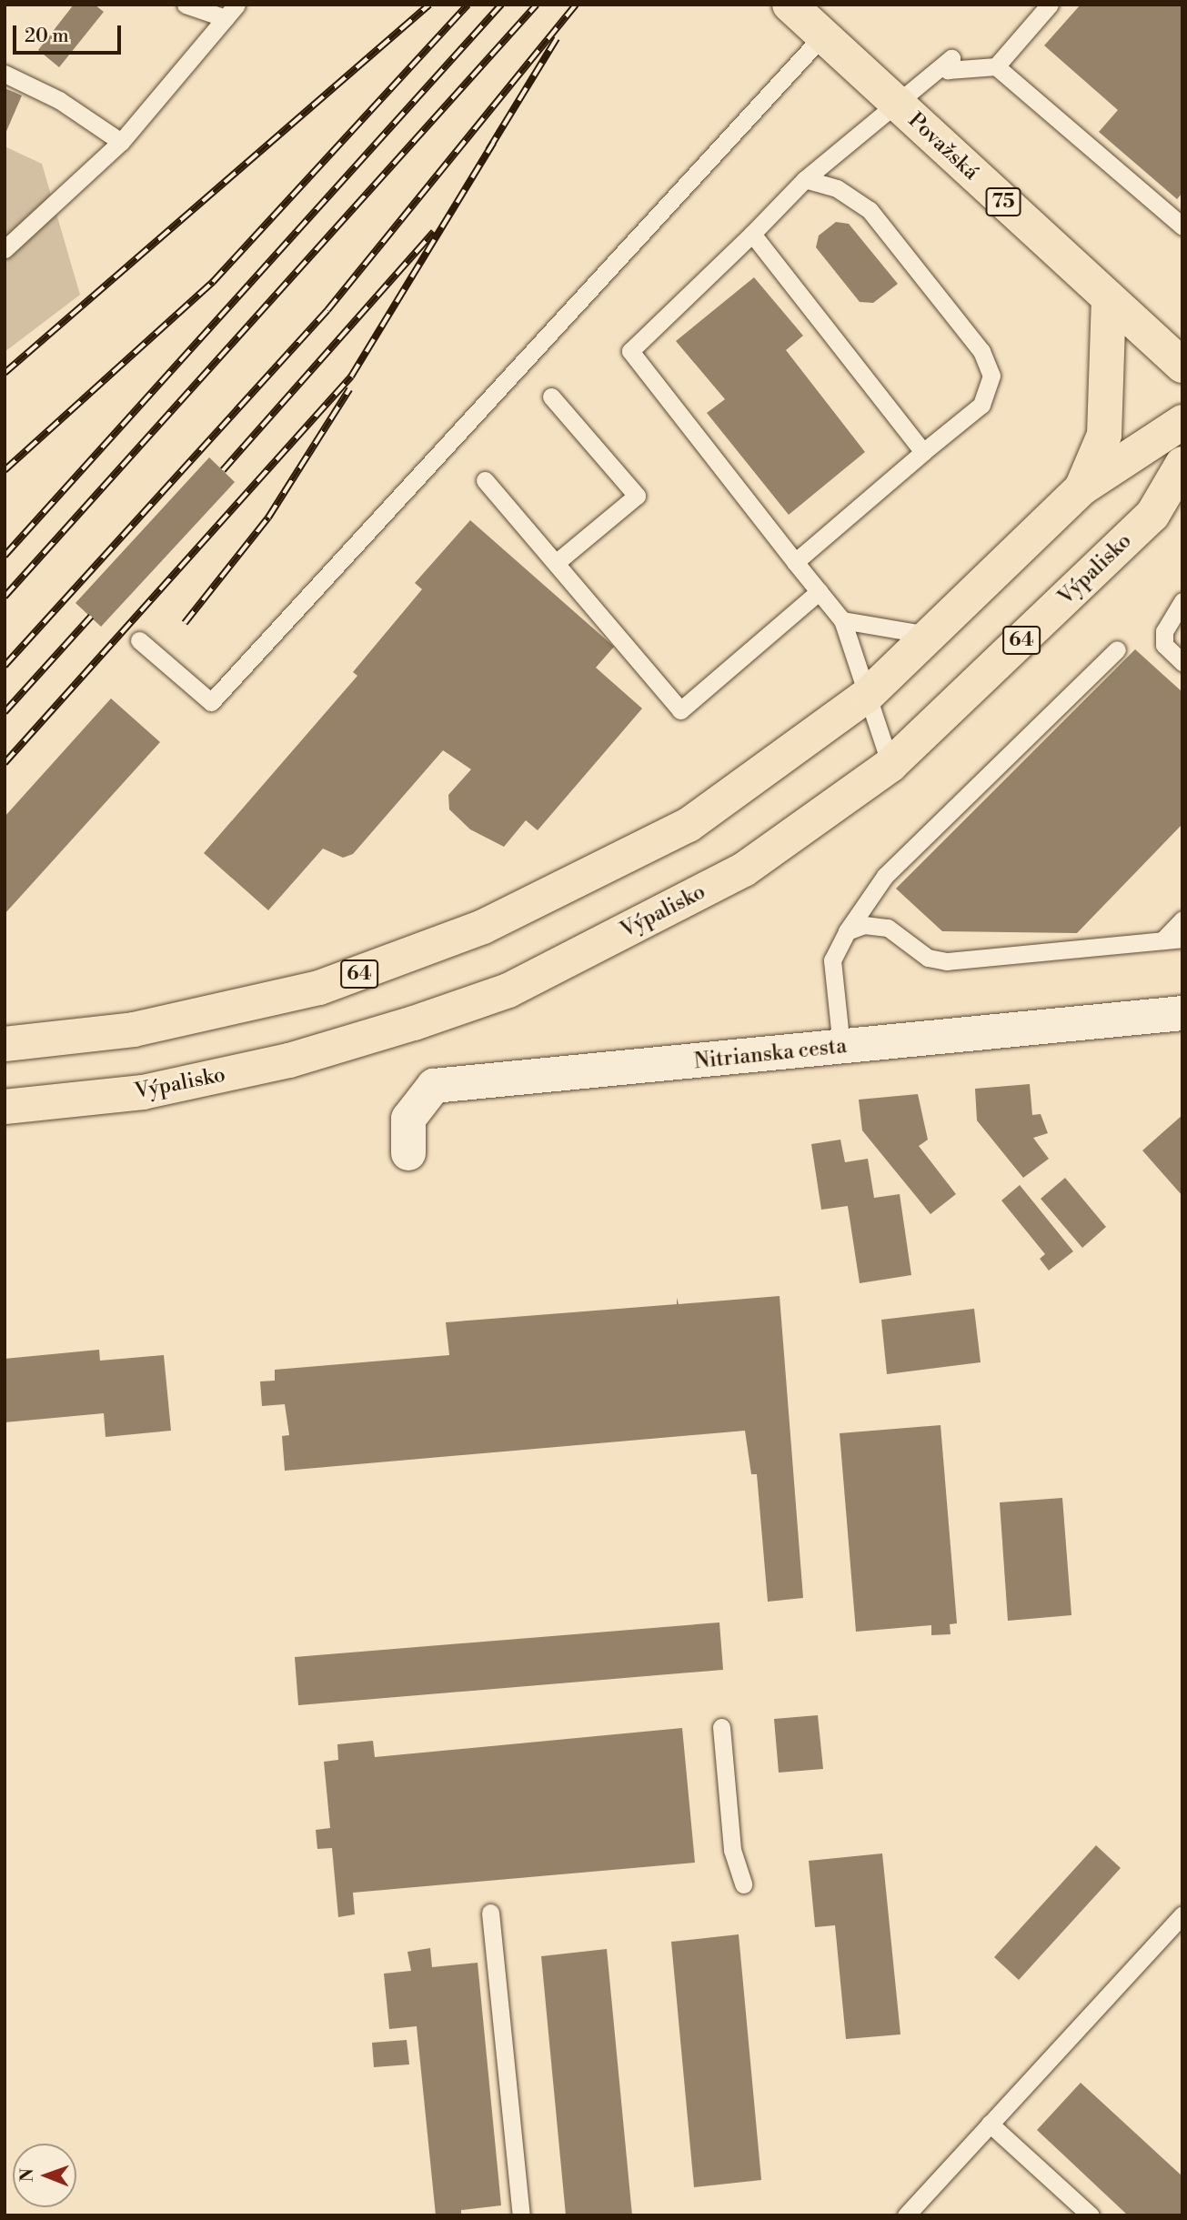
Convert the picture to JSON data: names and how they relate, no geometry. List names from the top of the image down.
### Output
{
  "streets": {
    "main road": [
      "Považská",
      "75",
      "Výpalisko",
      "64"
    ],
    "street": ["Nitrianska cesta"]
  },
  "crossings": [
    ["Považská", "64"]
  ],
  "scale_bar": "20 m",
  "north": "left"
}
